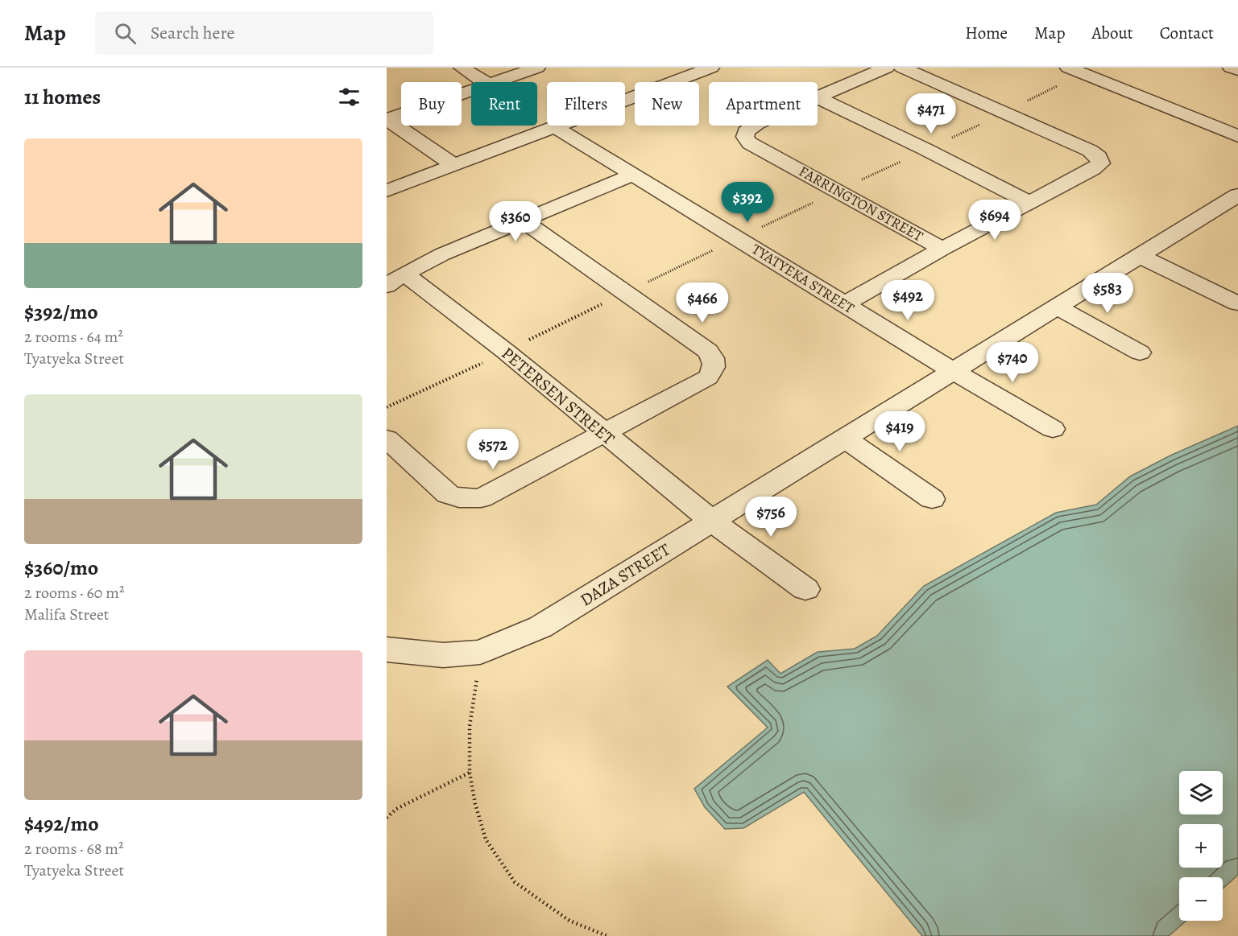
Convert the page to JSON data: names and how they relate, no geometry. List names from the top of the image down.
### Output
{
  "streets": {
    "street": [
      "FARRINGTON STREET",
      "TYATYEKA STREET",
      "PETERSEN STREET",
      "DAZA STREET"
    ]
  },
  "crossings": [
    ["TYATYEKA STREET", "DAZA STREET"],
    ["PETERSEN STREET", "DAZA STREET"]
  ],
  "page": {
    "header": "Map",
    "search": "Search here",
    "nav": [
      "Home",
      "Map",
      "About",
      "Contact"
    ],
    "heading": "11 homes",
    "chip": [
      "Buy",
      "Rent",
      "Filters",
      "New",
      "Apartment"
    ],
    "price": [
      "$471",
      "$392",
      "$694",
      "$360",
      "$583",
      "$492",
      "$466",
      "$740",
      "$419",
      "$572",
      "$756"
    ],
    "list": [
      {
        "name": "$392/mo",
        "note": "2 rooms · 64 m² · Tyatyeka Street"
      },
      {
        "name": "$360/mo",
        "note": "2 rooms · 60 m² · Malifa Street"
      },
      {
        "name": "$492/mo",
        "note": "2 rooms · 68 m² · Tyatyeka Street"
      }
    ],
    "map_buttons": ["+", "−"]
  }
}
